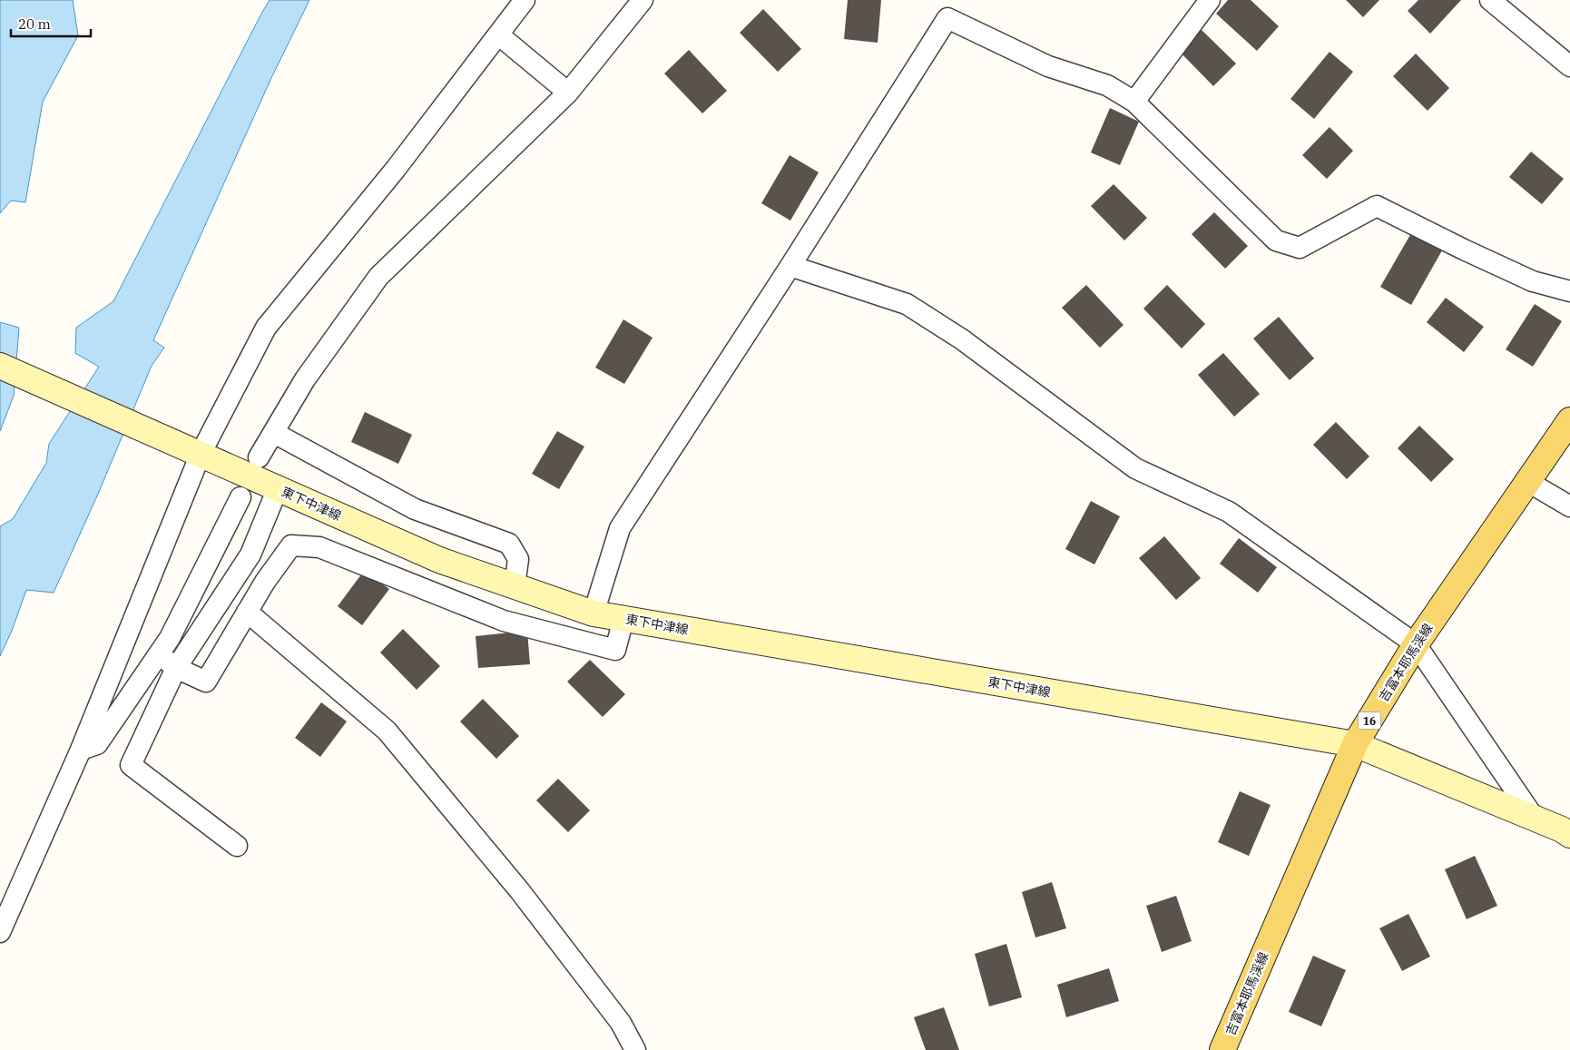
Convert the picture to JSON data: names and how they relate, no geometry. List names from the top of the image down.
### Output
{
  "streets": {
    "main road": ["東下中津線", "吉富本耶馬渓線", "16"]
  },
  "crossings": [
    ["東下中津線", "吉富本耶馬渓線"]
  ],
  "scale_bar": "20 m"
}
